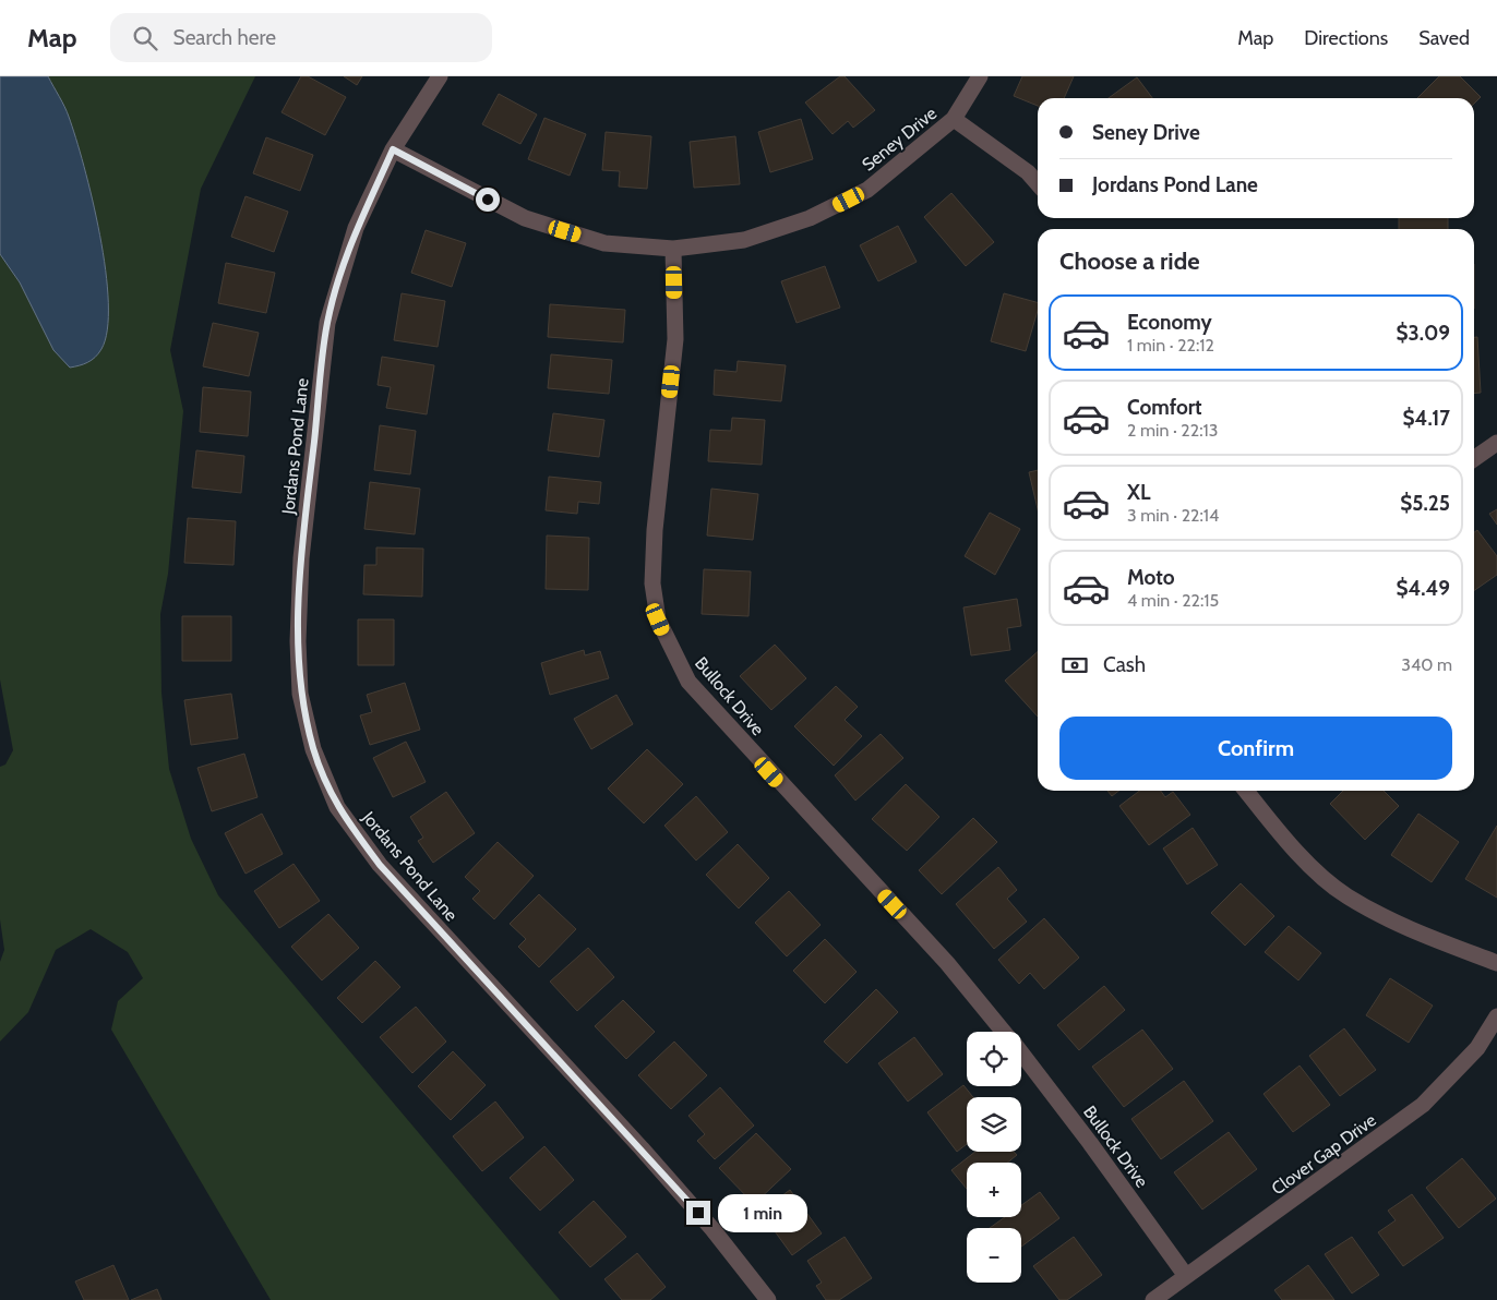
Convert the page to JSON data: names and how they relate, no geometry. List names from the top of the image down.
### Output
{
  "streets": {
    "street": [
      "Seney Drive",
      "Jordans Pond Lane",
      "Bullock Drive",
      "Clover Gap Drive"
    ]
  },
  "crossings": [
    ["Seney Drive", "Jordans Pond Lane"],
    ["Seney Drive", "Bullock Drive"],
    ["Bullock Drive", "Clover Gap Drive"]
  ],
  "page": {
    "header": "Map",
    "search": "Search here",
    "nav": ["Map", "Directions", "Saved"],
    "banner": ["Seney Drive", "Jordans Pond Lane"],
    "heading": "Choose a ride",
    "list": [
      {
        "name": "Economy",
        "note": "1 min · 22:12",
        "value": "$3.09"
      },
      {
        "name": "Comfort",
        "note": "2 min · 22:13",
        "value": "$4.17"
      },
      {
        "name": "XL",
        "note": "3 min · 22:14",
        "value": "$5.25"
      },
      {
        "name": "Moto",
        "note": "4 min · 22:15",
        "value": "$4.49"
      }
    ],
    "pay": ["Cash", "340 m"],
    "buttons": "Confirm",
    "map_buttons": ["+", "−"],
    "bubble": "1 min"
  }
}
